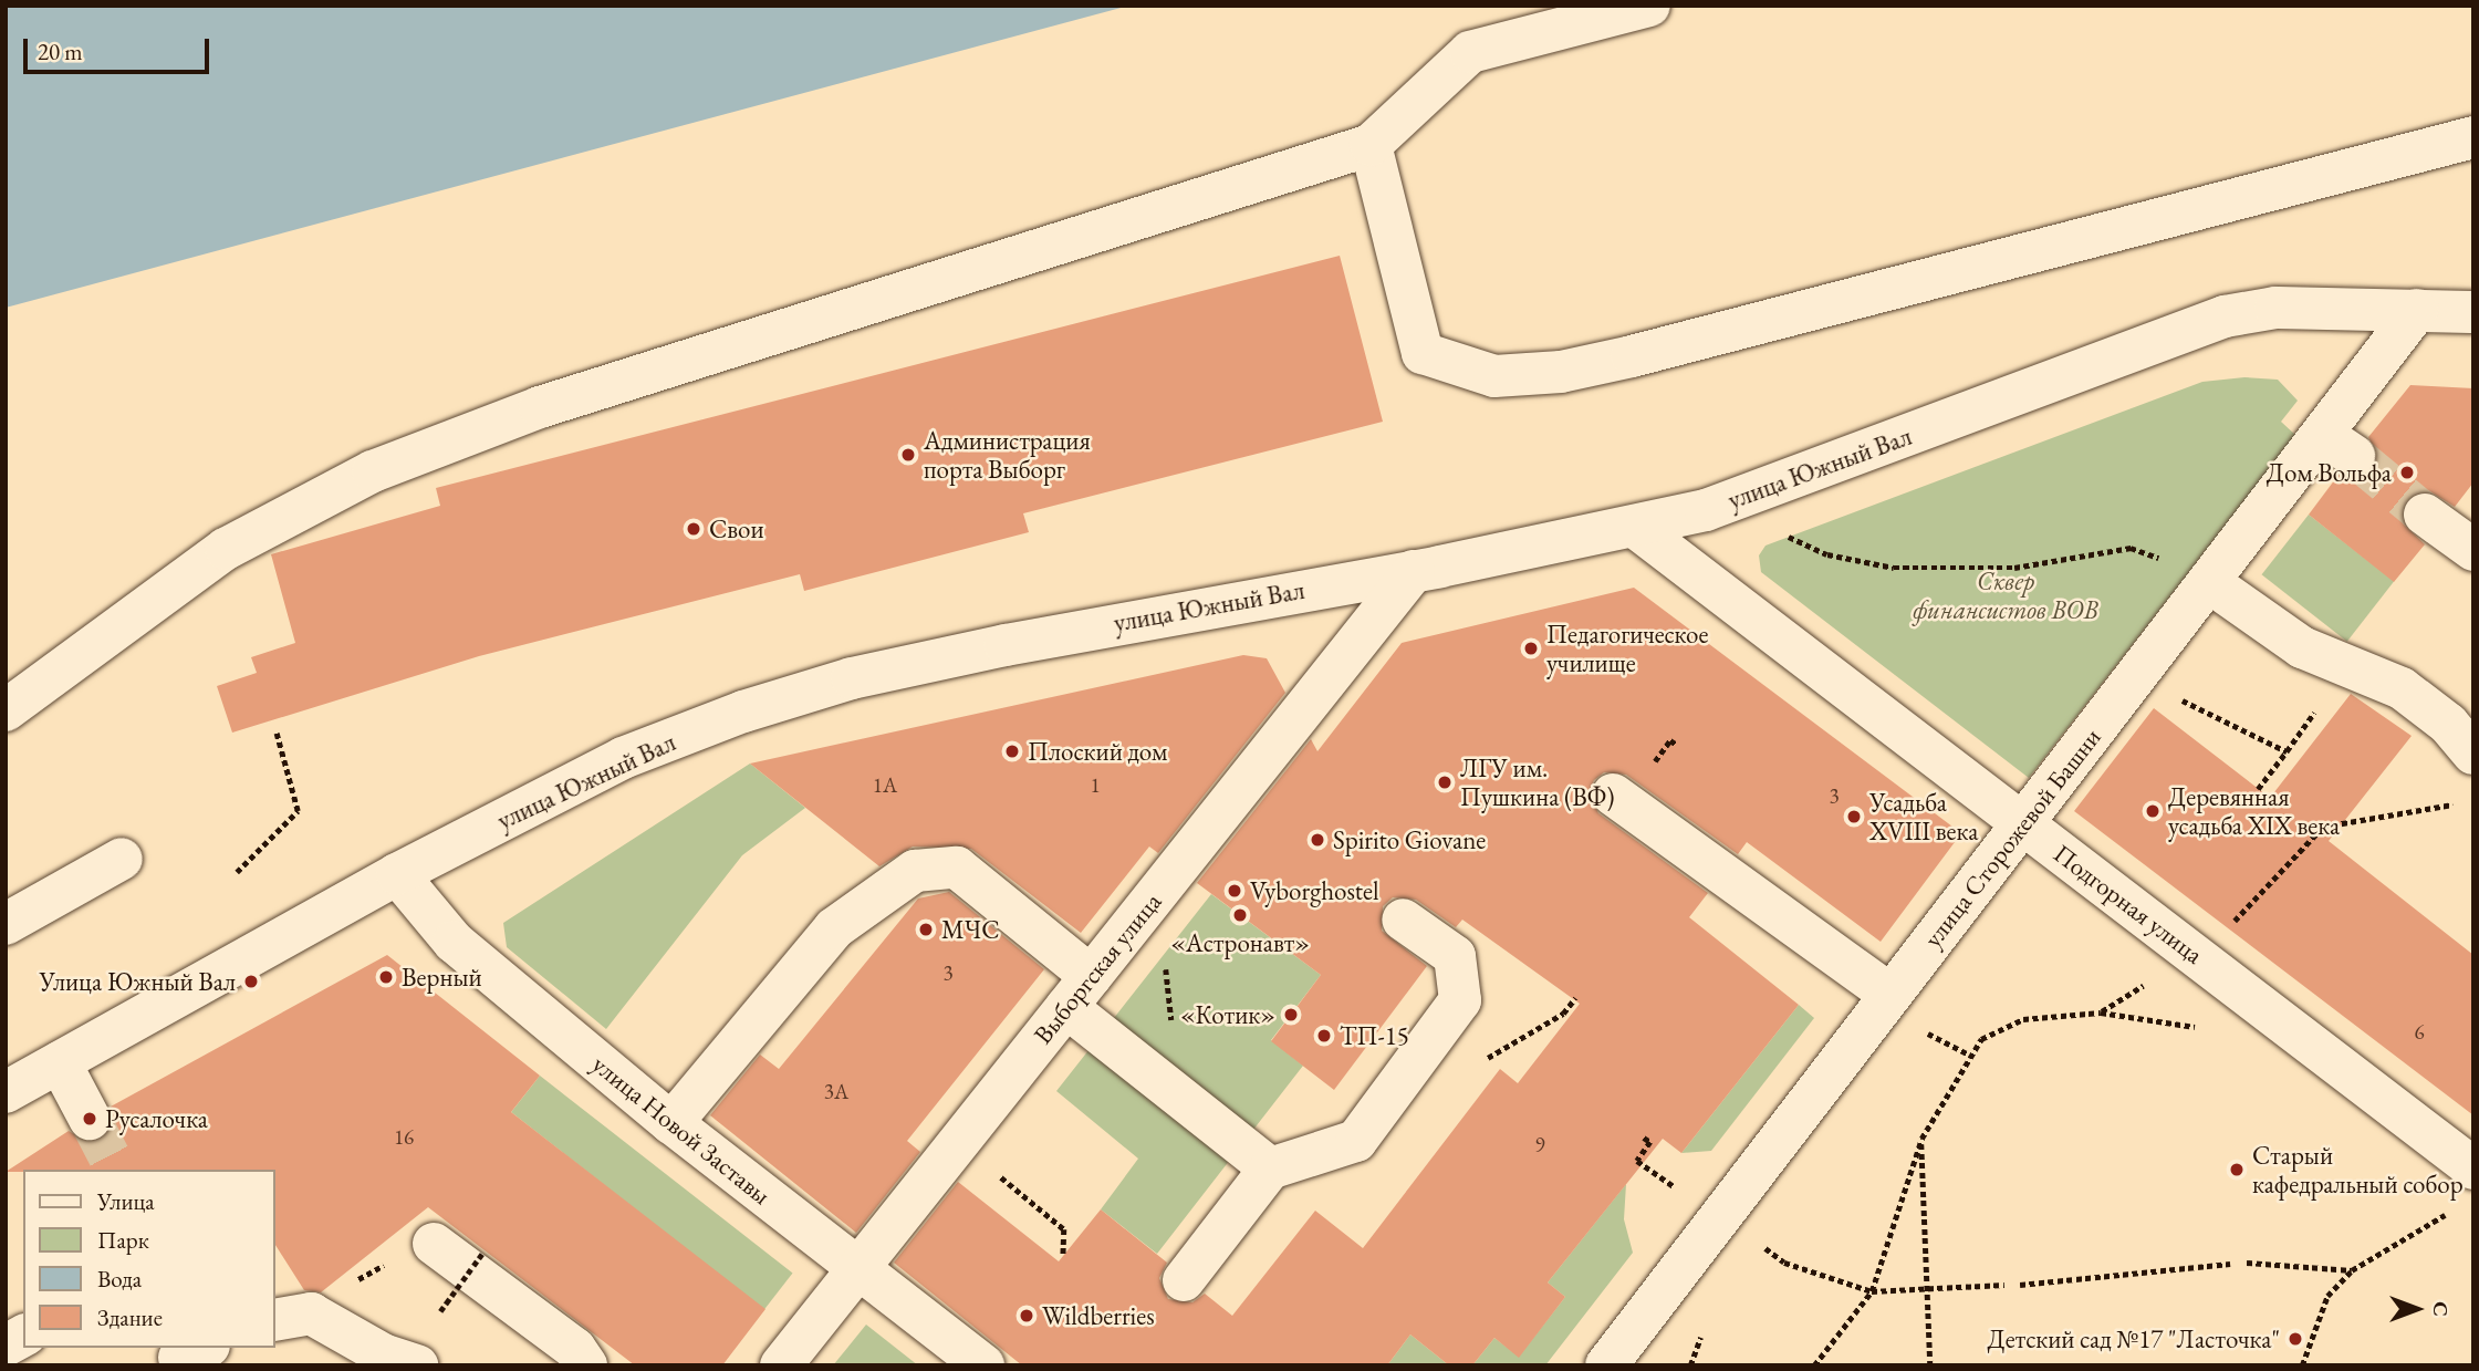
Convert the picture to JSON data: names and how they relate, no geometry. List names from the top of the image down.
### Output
{
  "streets": {
    "street": [
      "улица Южный Вал",
      "улица Сторожевой Башни",
      "Подгорная улица",
      "Выборгская улица",
      "улица Новой Заставы"
    ]
  },
  "crossings": [
    ["улица Южный Вал", "улица Сторожевой Башни"],
    ["улица Южный Вал", "Подгорная улица"],
    ["улица Южный Вал", "Выборгская улица"],
    ["улица Южный Вал", "улица Новой Заставы"],
    ["улица Сторожевой Башни", "Подгорная улица"],
    ["Выборгская улица", "улица Новой Заставы"]
  ],
  "parks": ["Сквер финансистов ВОВ"],
  "places": [
    "Администрация порта Выборг",
    "Дом Вольфа",
    "Свои",
    "Педагогическое училище",
    "Плоский дом",
    "ЛГУ им. Пушкина (ВФ)",
    "Деревянная усадьба XIX века",
    "Усадьба XVIII века",
    "Spirito Giovane",
    "Vyborghostel",
    "«Астронавт»",
    "МЧС",
    "Верный",
    "Улица Южный Вал",
    "«Котик»",
    "ТП-15",
    "Русалочка",
    "Старый кафедральный собор",
    "Wildberries",
    "Детский сад №17 \"Ласточка\""
  ],
  "house_numbers": [
    "1А",
    "1",
    "3",
    "3",
    "6",
    "3А",
    "16",
    "9"
  ],
  "legend": [
    "Улица",
    "Парк",
    "Вода",
    "Здание"
  ],
  "scale_bar": "20 m",
  "north": "right"
}
